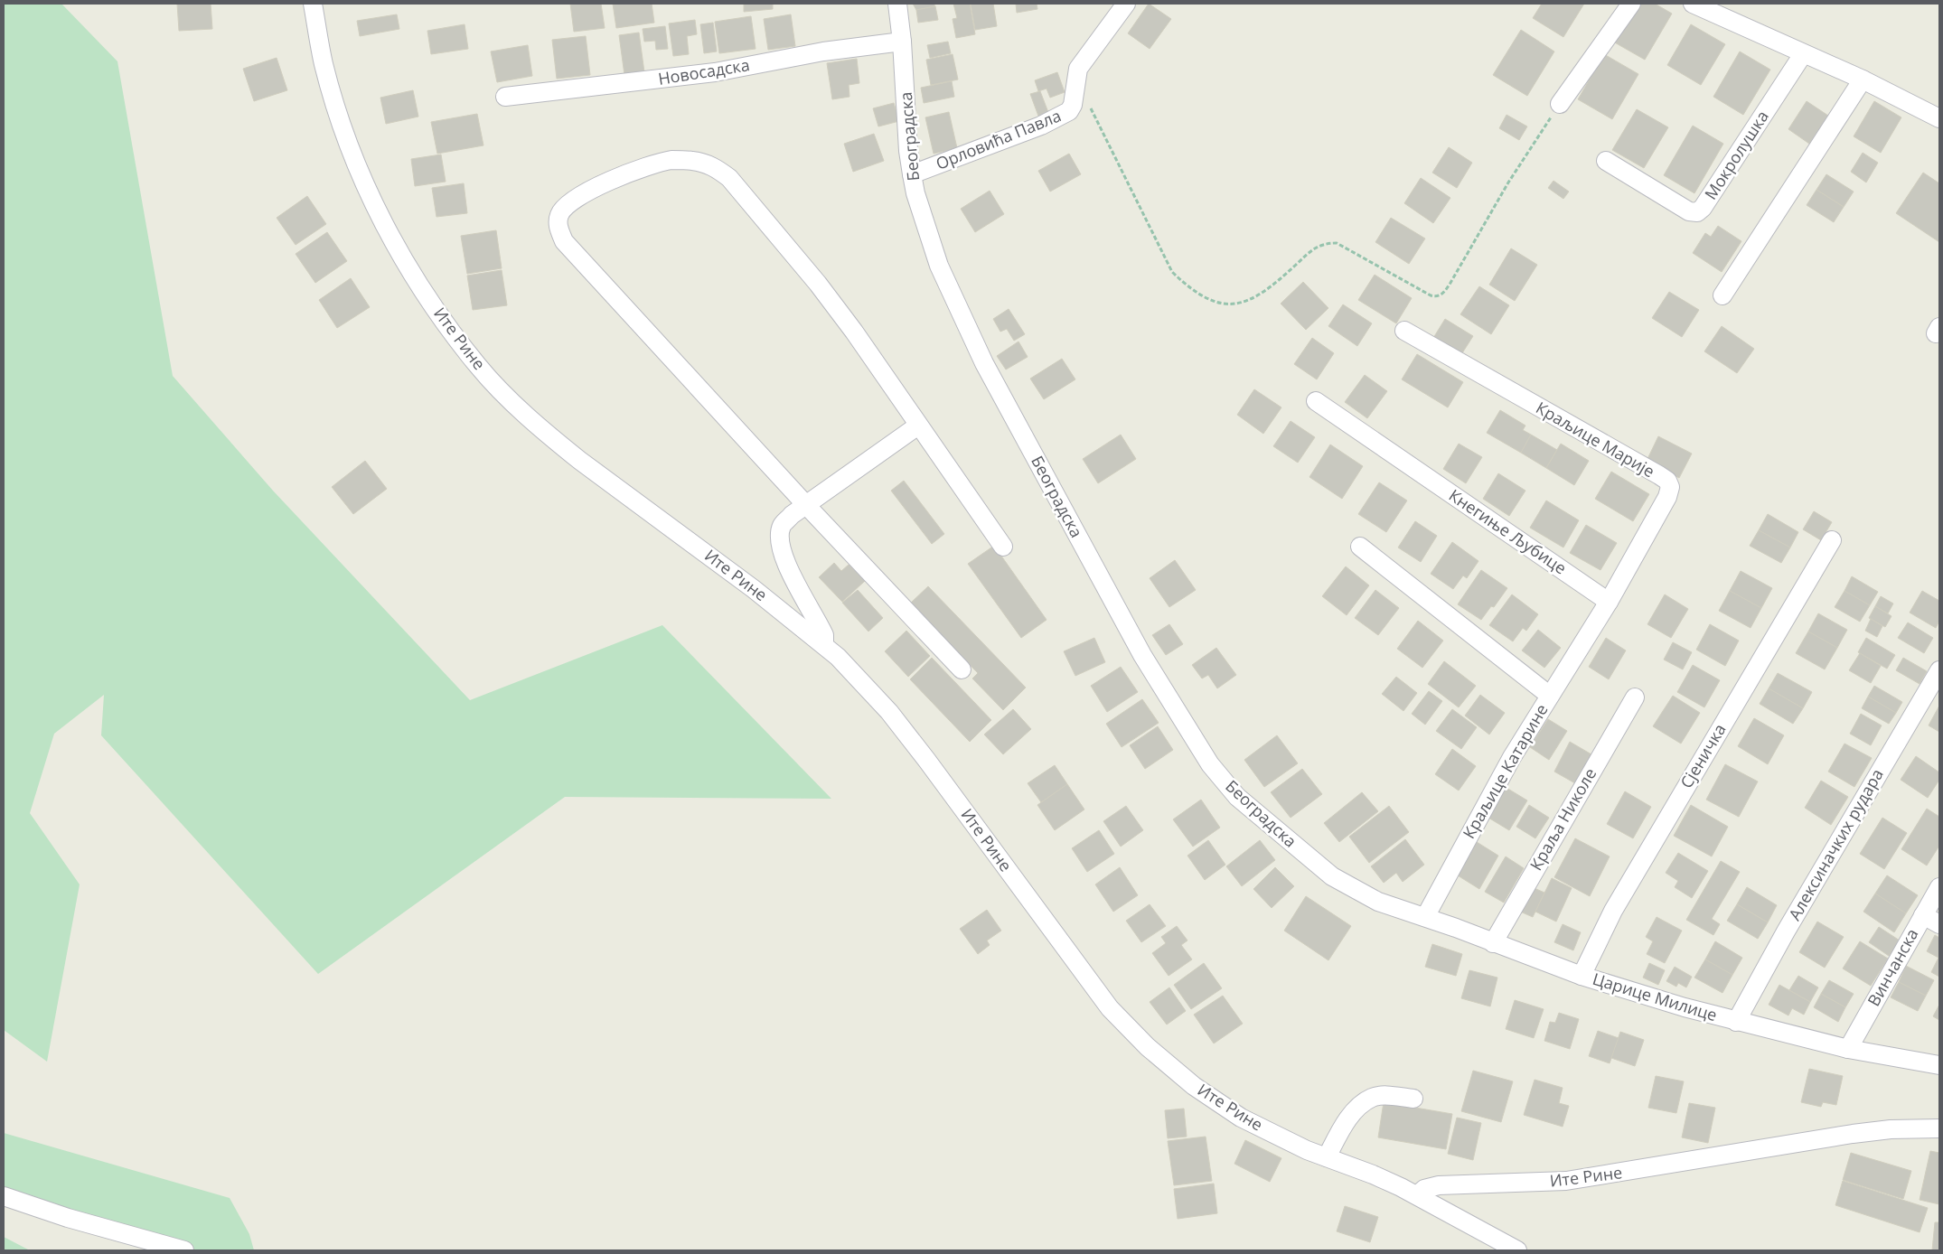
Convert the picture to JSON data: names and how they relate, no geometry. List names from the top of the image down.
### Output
{
  "streets": {
    "street": [
      "Новосадска",
      "Београдска",
      "Орловића Павла",
      "Мокролушка",
      "Ите Рине",
      "Краљице Марије",
      "Кнегиње Љубице",
      "Сјеничка",
      "Краљице Катарине",
      "Краља Николе",
      "Алексиначких рудара",
      "Винчанска",
      "Царице Милице"
    ]
  },
  "crossings": [
    ["Новосадска", "Београдска"],
    ["Београдска", "Орловића Павла"],
    ["Београдска", "Царице Милице"],
    ["Краљице Марије", "Кнегиње Љубице"],
    ["Сјеничка", "Царице Милице"],
    ["Краљице Катарине", "Царице Милице"],
    ["Краља Николе", "Царице Милице"],
    ["Алексиначких рудара", "Царице Милице"],
    ["Винчанска", "Царице Милице"]
  ]
}
